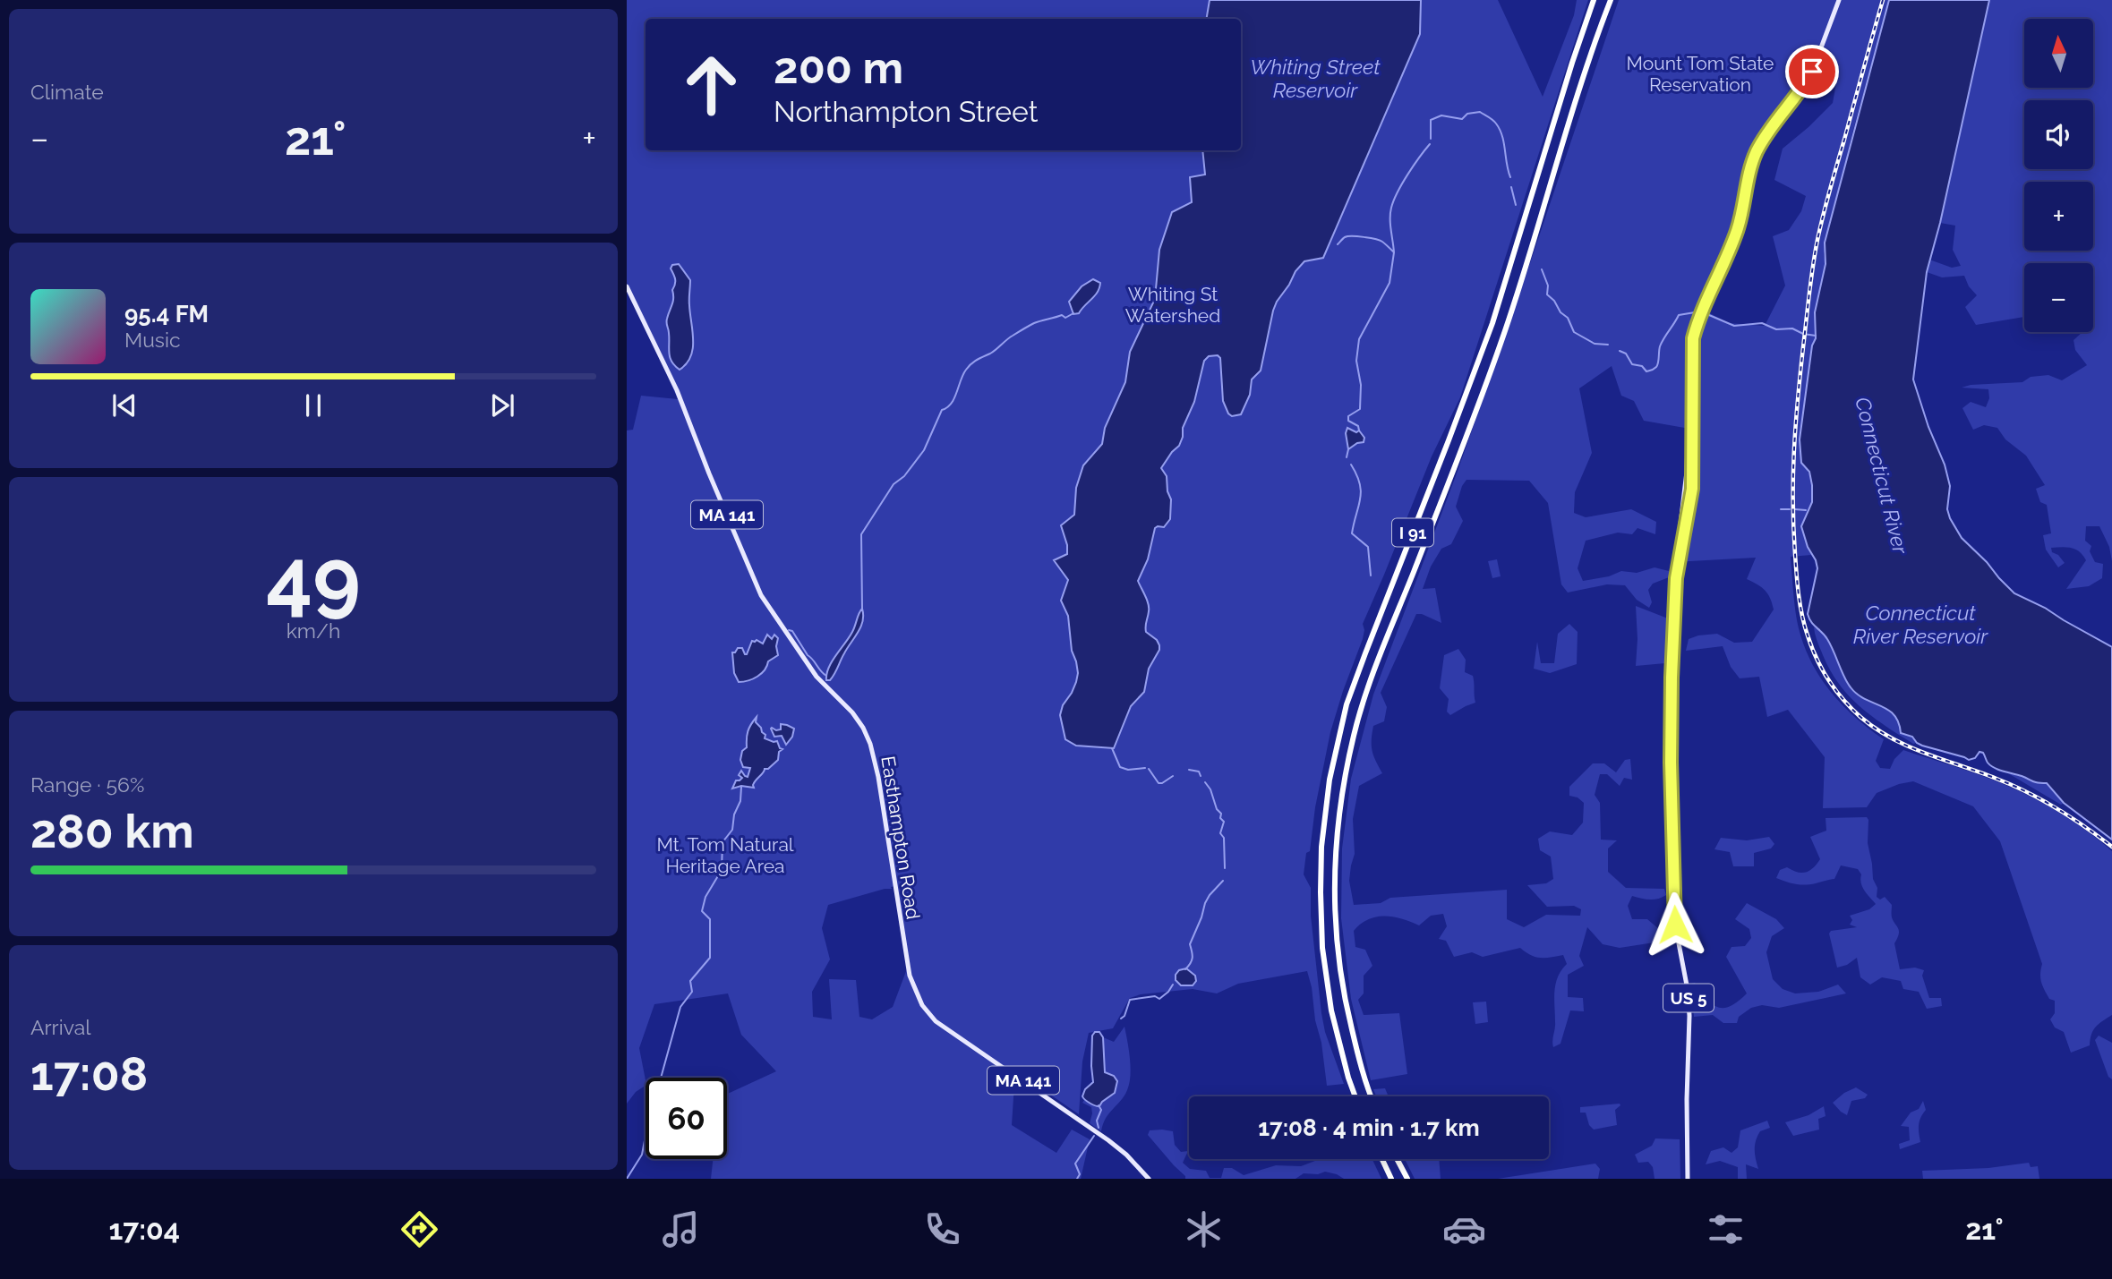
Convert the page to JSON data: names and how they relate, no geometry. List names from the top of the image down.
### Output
{
  "streets": {
    "highway": ["I 91"],
    "main road": ["MA 141", "Easthampton Road", "US 5"]
  },
  "water": ["Whiting Street Reservoir", "Connecticut River", "Connecticut River Reservoir"],
  "parks": ["Mount Tom State Reservation", "Whiting St Watershed", "Mt. Tom Natural Heritage Area"],
  "north": "top",
  "page": {
    "tile": [
      "Climate",
      ["49", "km/h"],
      ["Range · 56%", "280 km"],
      ["Arrival", "17:08"]
    ],
    "map_buttons": ["+", "−"],
    "turn": ["200 m", "Northampton Street"],
    "heat": ["−", "21°", "+"],
    "song": ["95.4 FM", "Music"],
    "limit": "60",
    "trip": "17:08 · 4 min · 1.7 km",
    "tabs": ["17:04", "21°"]
  }
}
